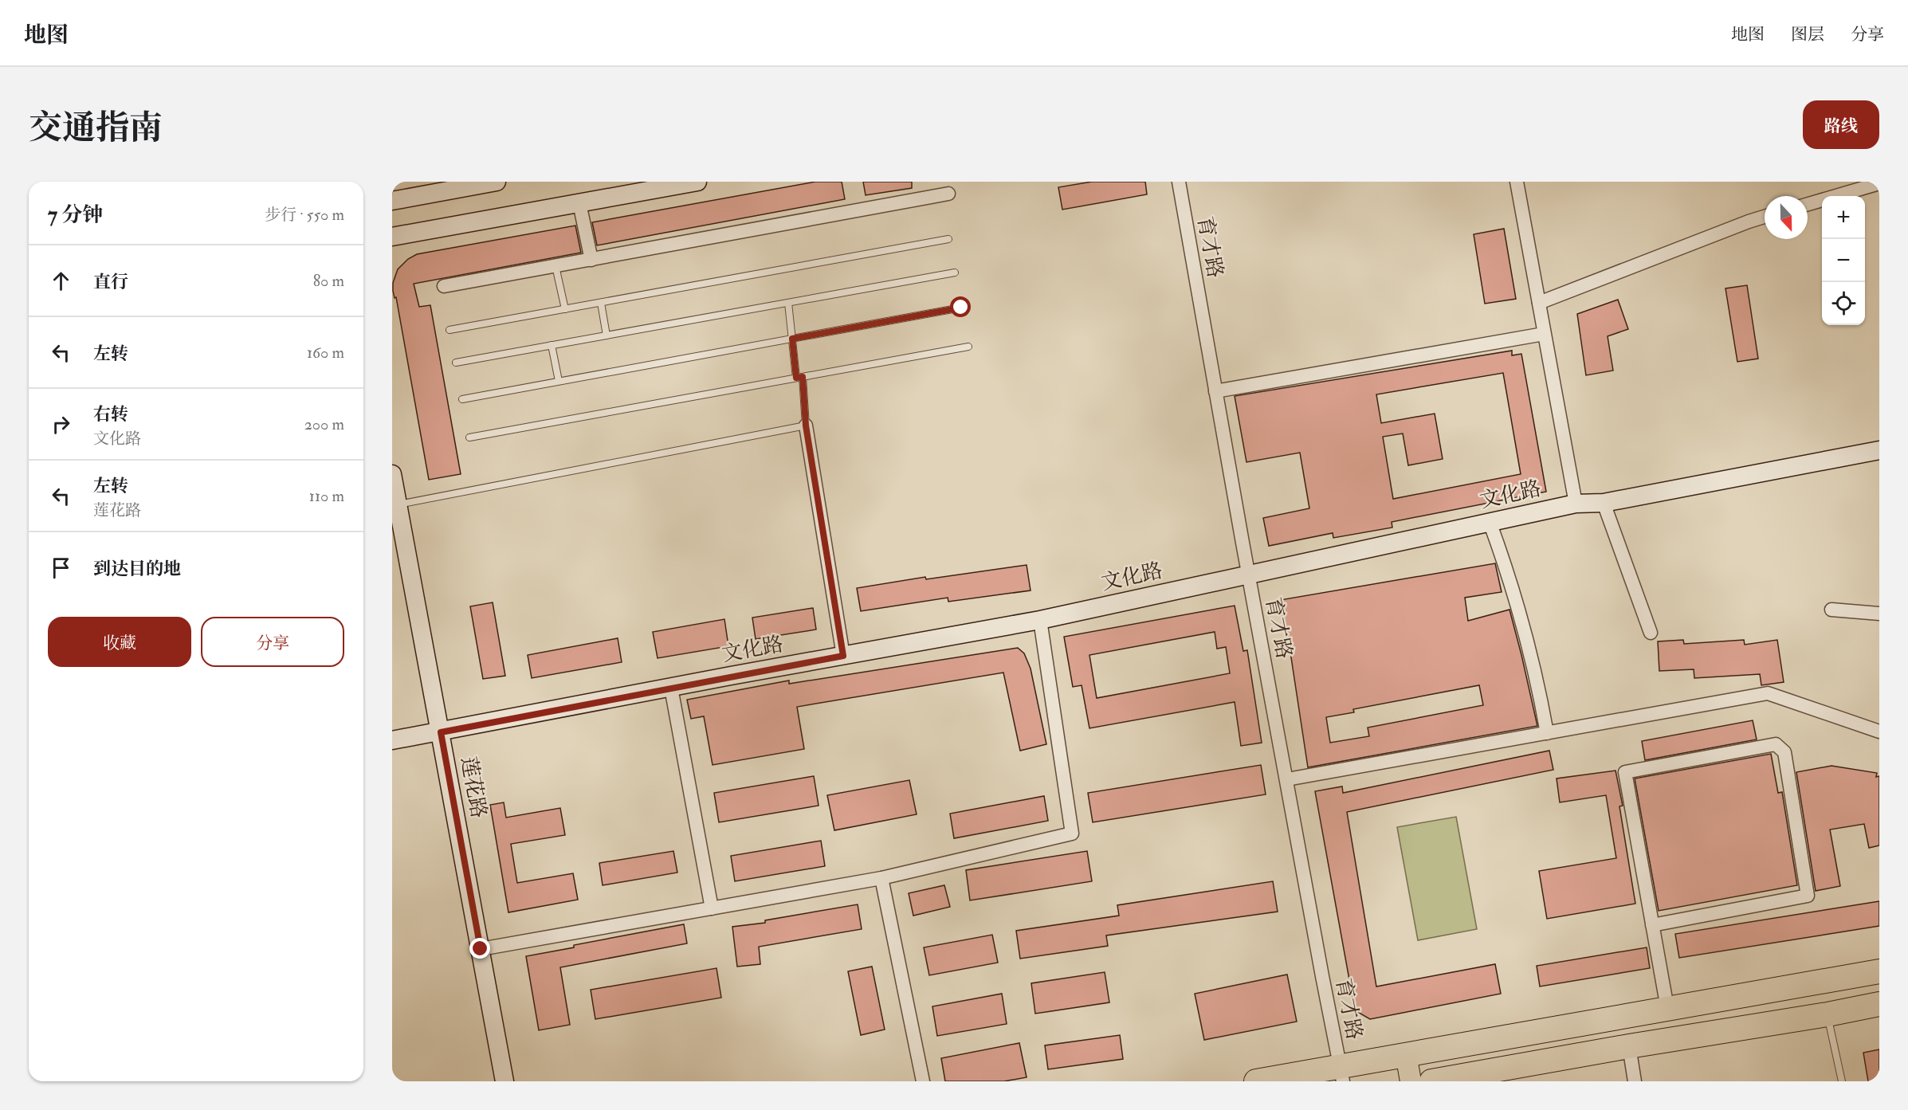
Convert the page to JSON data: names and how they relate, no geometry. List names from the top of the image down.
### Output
{
  "streets": {
    "street": ["育才路", "文化路", "莲花路"]
  },
  "crossings": [
    ["育才路", "文化路"],
    ["文化路", "莲花路"]
  ],
  "north": "bottom",
  "page": {
    "header": "地图",
    "nav": ["地图", "图层", "分享"],
    "title": "交通指南",
    "buttons": [
      "路线",
      ["收藏", "分享"]
    ],
    "heading": ["7 分钟", "步行 · 550 m"],
    "map_buttons": ["+", "−"],
    "list": [
      ["直行", "80 m"],
      ["左转", "160 m"],
      ["右转", "文化路", "200 m"],
      ["左转", "莲花路", "110 m"],
      "到达目的地"
    ]
  }
}
